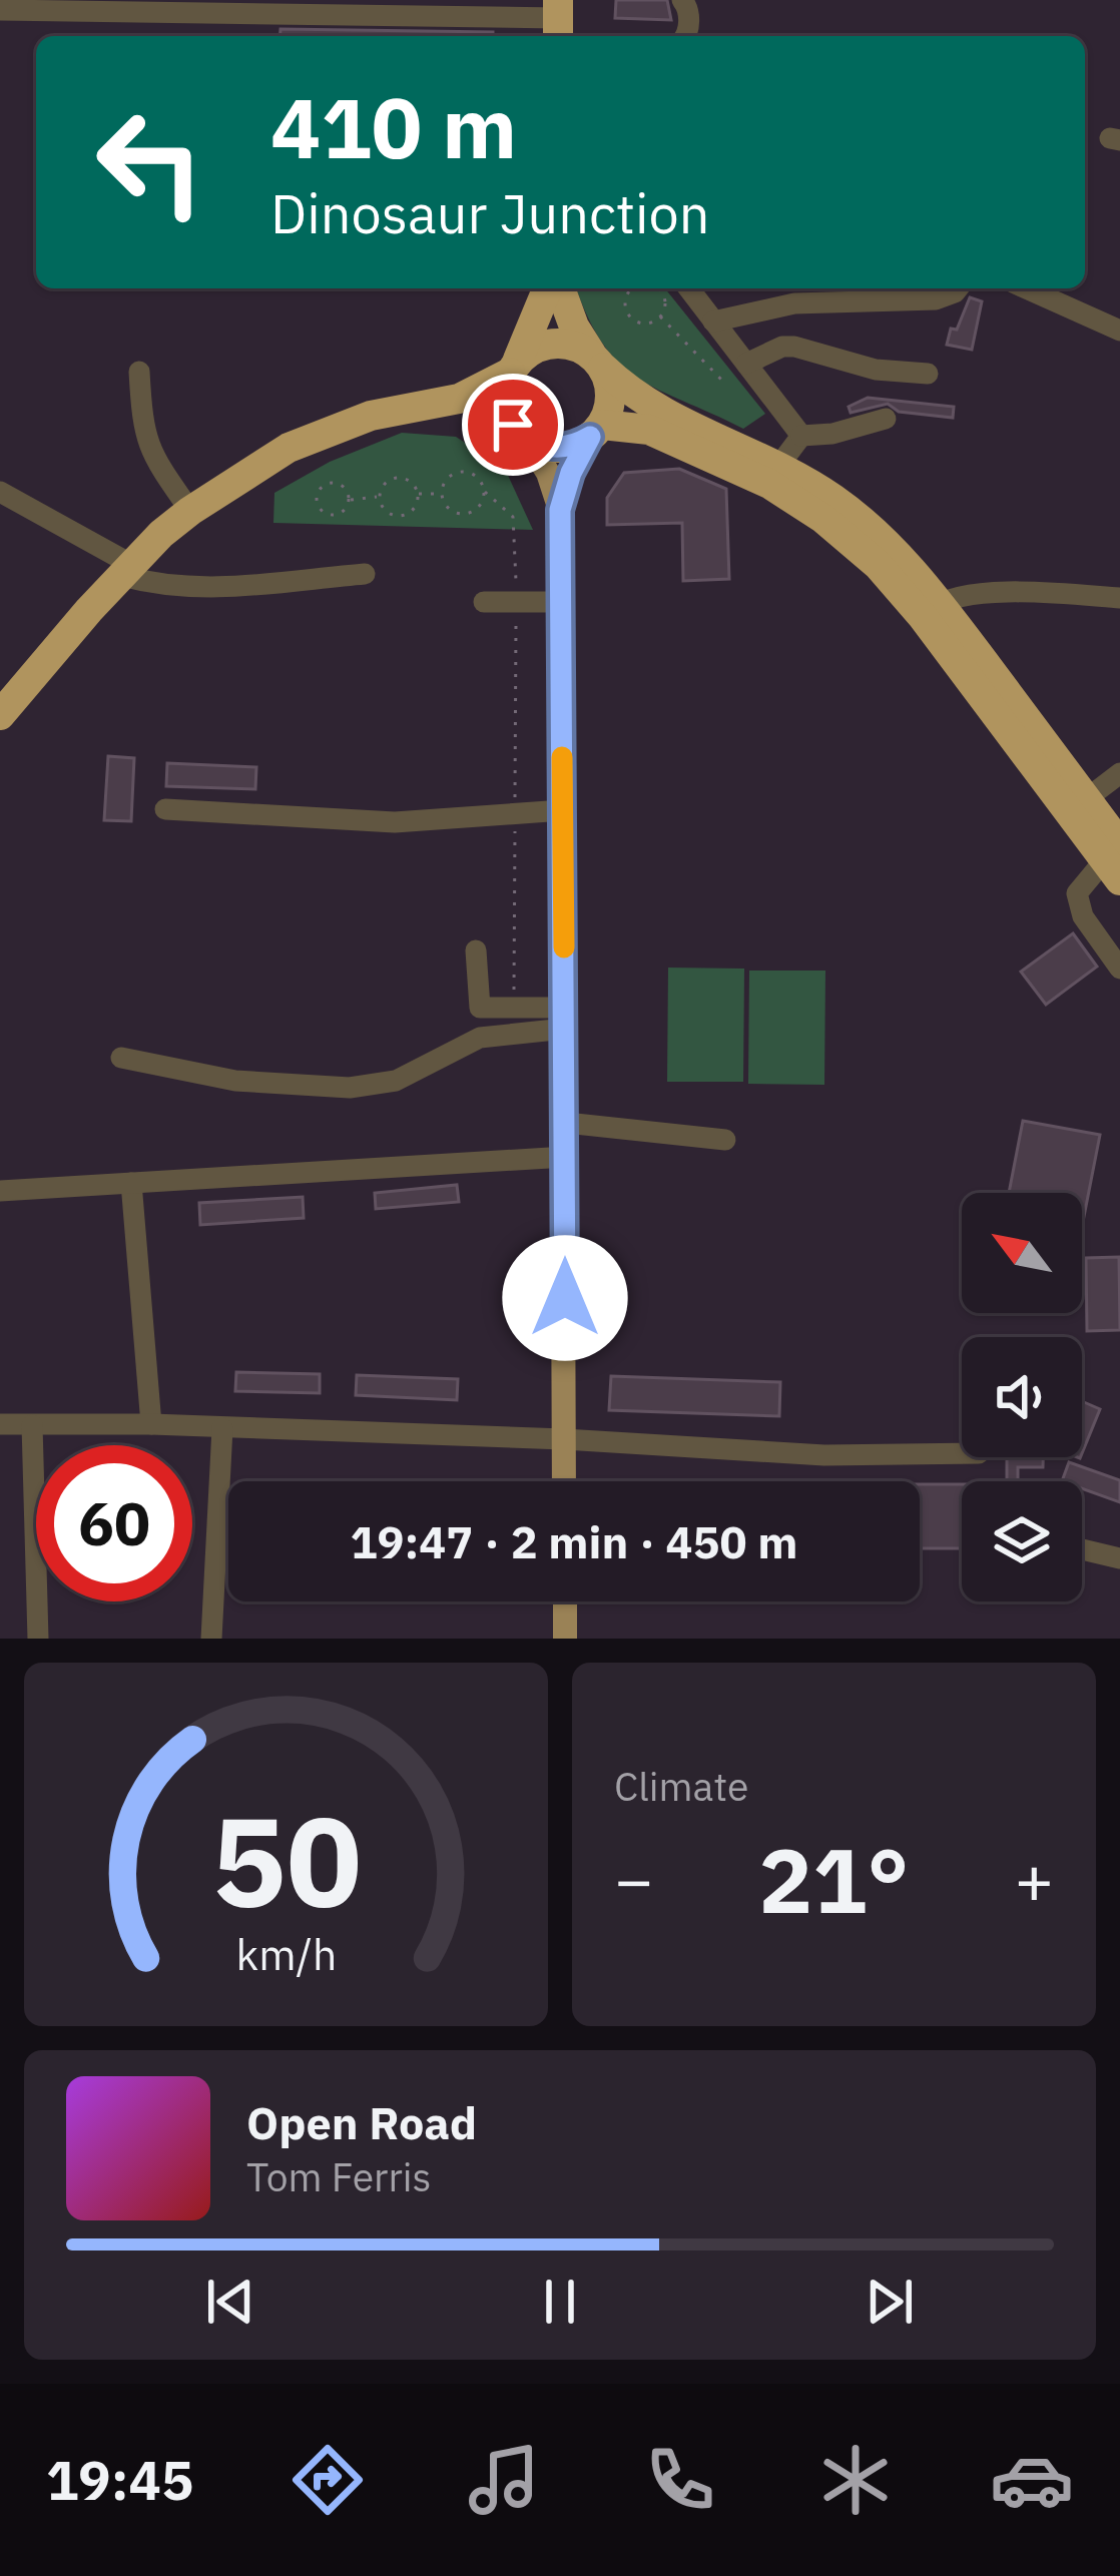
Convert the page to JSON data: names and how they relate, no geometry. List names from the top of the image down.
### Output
{
  "north": "top left",
  "page": {
    "turn": ["410 m", "Dinosaur Junction"],
    "limit": "60",
    "trip": "19:47 · 2 min · 450 m",
    "tile": "Climate",
    "heat": ["−", "21°", "+"],
    "song": ["Open Road", "Tom Ferris"],
    "tabs": "19:45",
    "gauge": ["50", "km/h"]
  }
}
